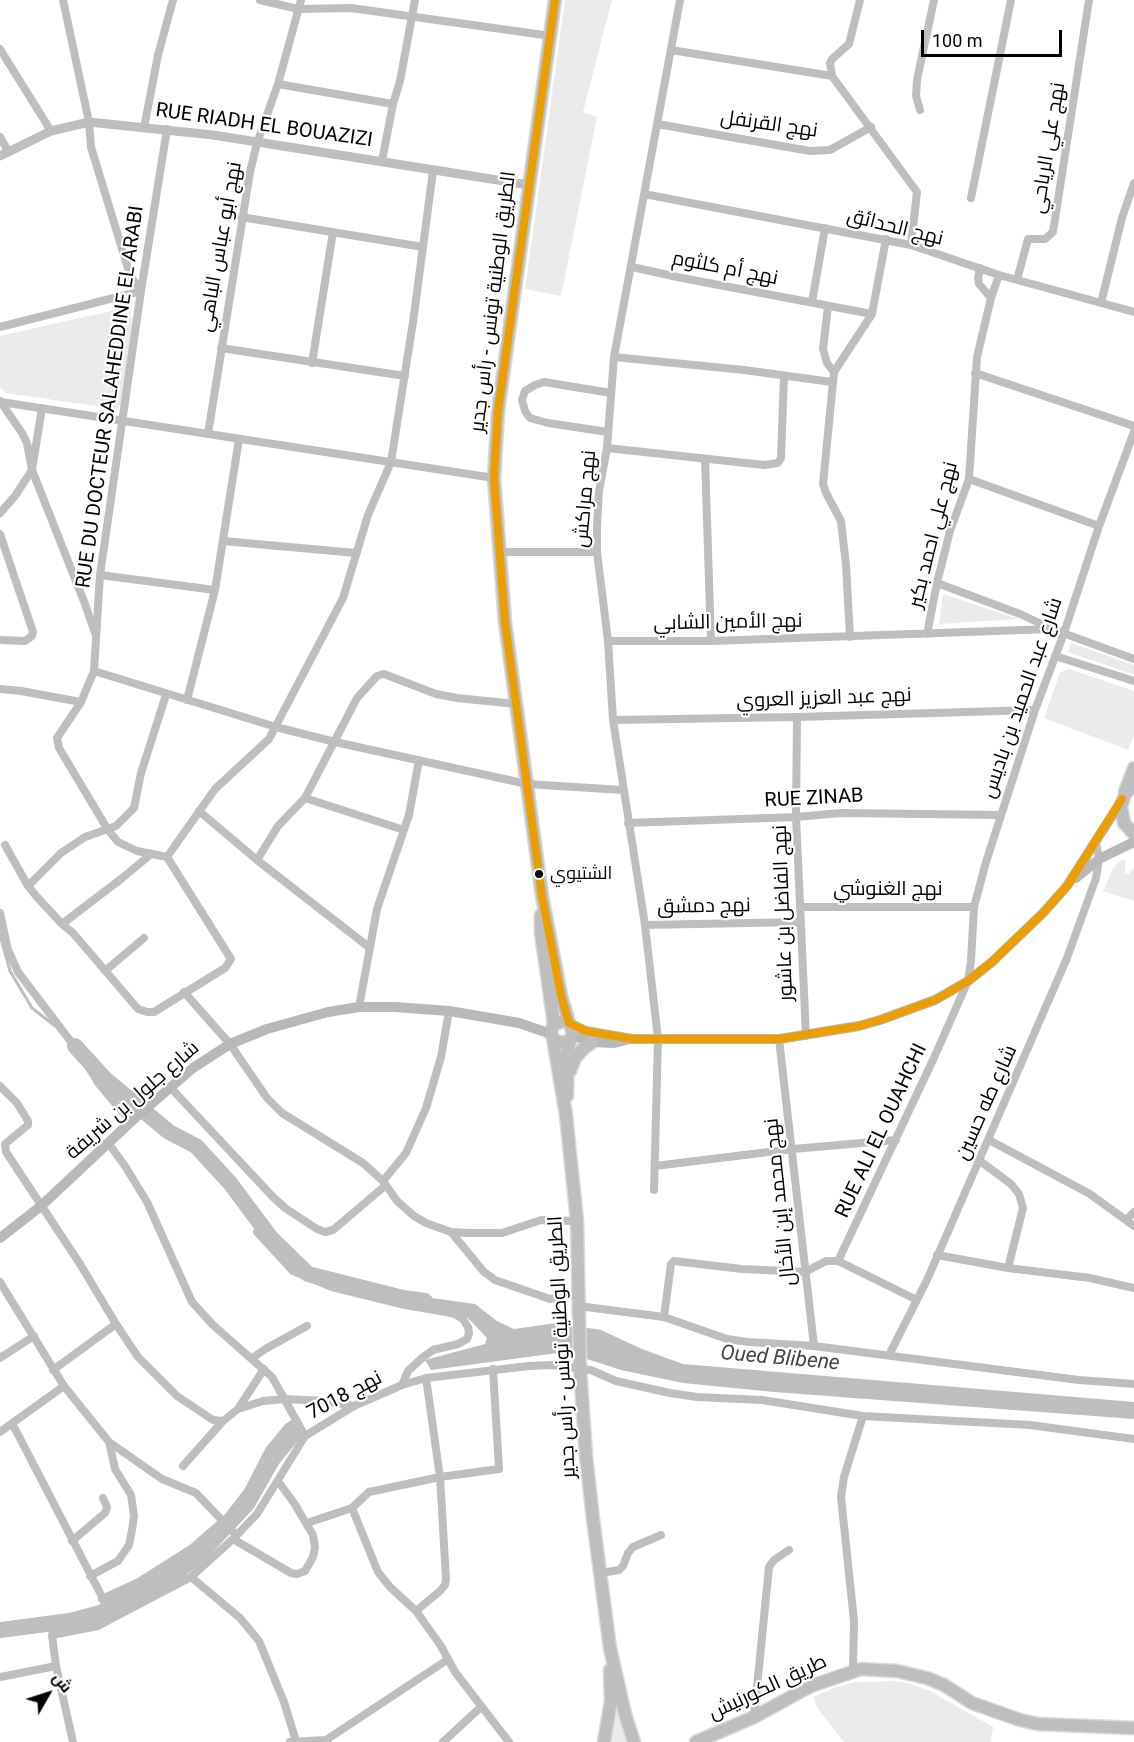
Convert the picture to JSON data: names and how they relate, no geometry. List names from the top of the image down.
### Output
{
  "streets": {
    "main road": ["الطريق الوطنية تونس - رأس جدير", "شارع جلول بن شريفة", "طريق الكورنيش"],
    "street": [
      "نهج القرنفل",
      "RUE RIADH EL BOUAZIZI",
      "نهج علي الرياحي",
      "نهج الحدائق",
      "نهج أبو عباس الباهي",
      "نهج أم كلثوم",
      "RUE DU DOCTEUR SALAHEDDINE EL ARABI",
      "نهج مراكش",
      "نهج علي احمد بكير",
      "نهج الأمين الشابي",
      "شارع عبد الحميد بن باديس",
      "نهج عبد العزيز العروي",
      "RUE ZINAB",
      "نهج الغنوشي",
      "نهج دمشق",
      "نهج الفاضل بن عاشور",
      "شارع طه حسين",
      "RUE ALI EL OUAHCHI",
      "نهج محمد إبن الأخال",
      "نهج 7018"
    ]
  },
  "crossings": [
    ["نهج القرنفل", "نهج مراكش"],
    ["RUE RIADH EL BOUAZIZI", "نهج أبو عباس الباهي"],
    ["RUE RIADH EL BOUAZIZI", "الطريق الوطنية تونس - رأس جدير"],
    ["RUE RIADH EL BOUAZIZI", "RUE DU DOCTEUR SALAHEDDINE EL ARABI"],
    ["نهج علي الرياحي", "نهج الحدائق"],
    ["نهج الحدائق", "نهج مراكش"],
    ["نهج الحدائق", "نهج علي احمد بكير"],
    ["نهج أم كلثوم", "نهج مراكش"],
    ["الطريق الوطنية تونس - رأس جدير", "شارع جلول بن شريفة"],
    ["الطريق الوطنية تونس - رأس جدير", "نهج 7018"],
    ["نهج مراكش", "نهج الأمين الشابي"],
    ["نهج مراكش", "نهج عبد العزيز العروي"],
    ["نهج مراكش", "RUE ZINAB"],
    ["نهج مراكش", "نهج دمشق"],
    ["نهج علي احمد بكير", "نهج الأمين الشابي"],
    ["شارع عبد الحميد بن باديس", "نهج عبد العزيز العروي"],
    ["شارع عبد الحميد بن باديس", "RUE ZINAB"],
    ["شارع عبد الحميد بن باديس", "نهج الغنوشي"],
    ["شارع عبد الحميد بن باديس", "RUE ALI EL OUAHCHI"],
    ["نهج عبد العزيز العروي", "نهج الفاضل بن عاشور"],
    ["RUE ZINAB", "نهج الفاضل بن عاشور"],
    ["نهج الغنوشي", "نهج الفاضل بن عاشور"],
    ["نهج دمشق", "نهج الفاضل بن عاشور"]
  ],
  "water": ["Oued Blibene"],
  "places": ["الشتيوي"],
  "scale_bar": "100 m",
  "north": "top right"
}
